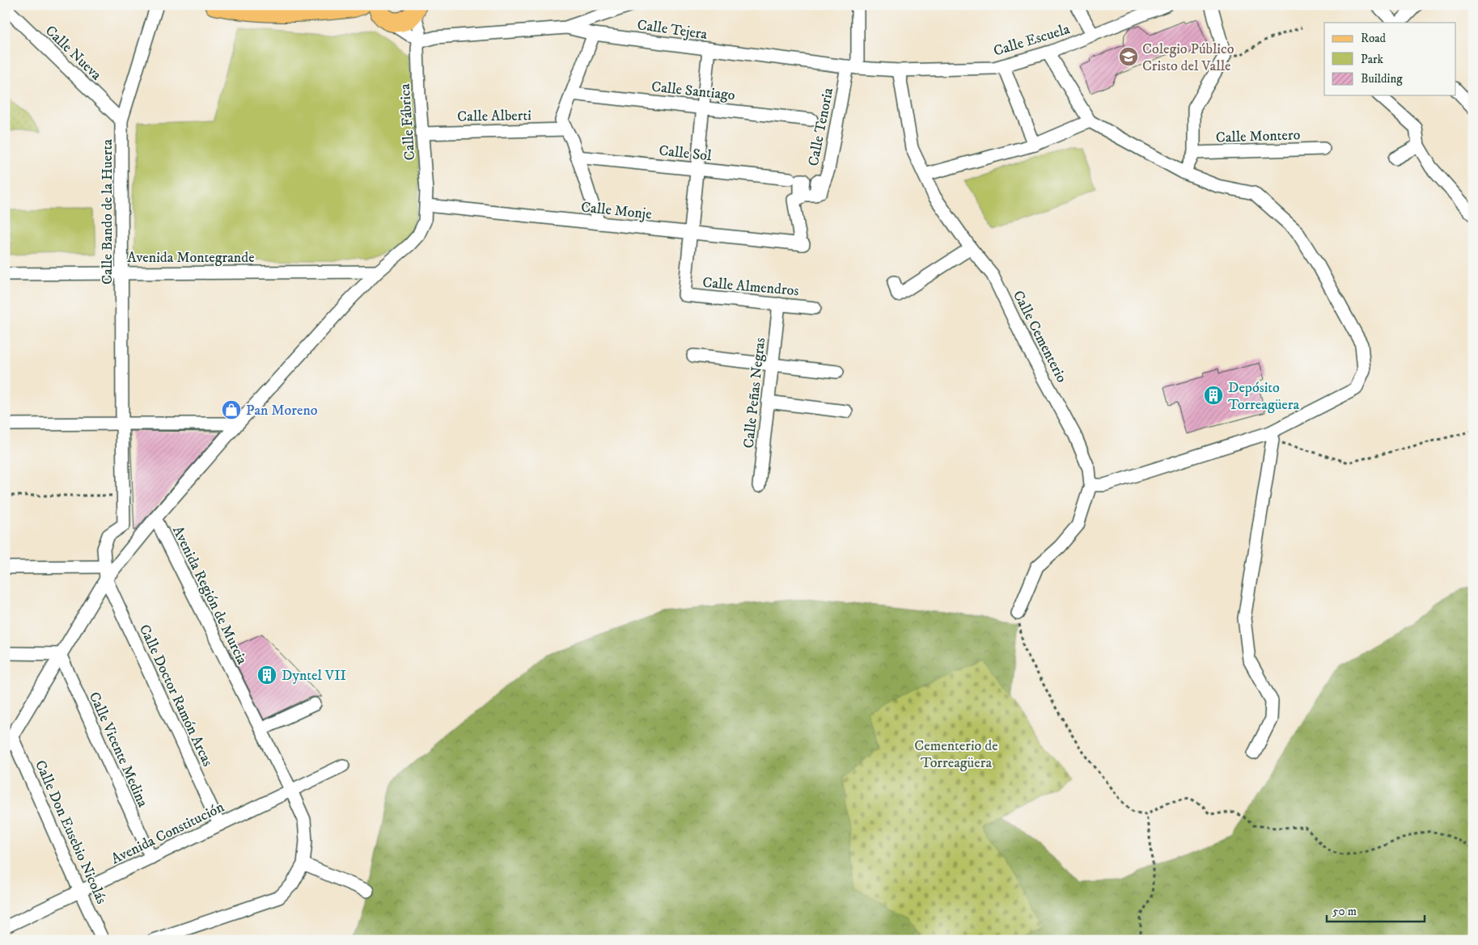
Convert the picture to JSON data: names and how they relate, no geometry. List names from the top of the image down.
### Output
{
  "streets": {
    "street": [
      "Calle Tejera",
      "Calle Escuela",
      "Calle Nueva",
      "Calle Santiago",
      "Calle Alberti",
      "Calle Fábrica",
      "Calle Tenoria",
      "Calle Montero",
      "Calle Sol",
      "Calle Monje",
      "Calle Bando de la Huerta",
      "Avenida Montegrande",
      "Calle Almendros",
      "Calle Cementerio",
      "Calle Peñas Negras",
      "Avenida Región de Murcia",
      "Calle Doctor Ramón Arcas",
      "Calle Vicente Medina",
      "Calle Don Eusebio Nicolás",
      "Avenida Constitución"
    ]
  },
  "crossings": [
    ["Calle Tejera", "Calle Escuela"],
    ["Calle Tejera", "Calle Fábrica"],
    ["Calle Tejera", "Calle Tenoria"],
    ["Calle Tejera", "Calle Cementerio"],
    ["Calle Escuela", "Calle Cementerio"],
    ["Calle Nueva", "Calle Bando de la Huerta"],
    ["Calle Alberti", "Calle Fábrica"],
    ["Calle Fábrica", "Calle Monje"],
    ["Calle Fábrica", "Calle Bando de la Huerta"],
    ["Calle Fábrica", "Avenida Montegrande"],
    ["Calle Fábrica", "Avenida Región de Murcia"],
    ["Calle Fábrica", "Calle Doctor Ramón Arcas"],
    ["Calle Fábrica", "Calle Vicente Medina"],
    ["Calle Fábrica", "Calle Don Eusebio Nicolás"],
    ["Calle Tenoria", "Calle Monje"],
    ["Calle Monje", "Calle Almendros"],
    ["Calle Bando de la Huerta", "Avenida Montegrande"],
    ["Calle Bando de la Huerta", "Calle Doctor Ramón Arcas"],
    ["Calle Almendros", "Calle Peñas Negras"],
    ["Avenida Región de Murcia", "Avenida Constitución"],
    ["Calle Doctor Ramón Arcas", "Avenida Constitución"],
    ["Calle Vicente Medina", "Avenida Constitución"],
    ["Calle Don Eusebio Nicolás", "Avenida Constitución"]
  ],
  "parks": ["Cementerio de Torreagüera"],
  "places": {
    "school or university": ["Colegio Público Cristo del Valle"],
    "building": ["Depósito Torreagüera", "Dyntel VII"],
    "shop": ["Pan Moreno"]
  },
  "legend": ["Road", "Park", "Building"],
  "scale_bar": "50 m"
}
